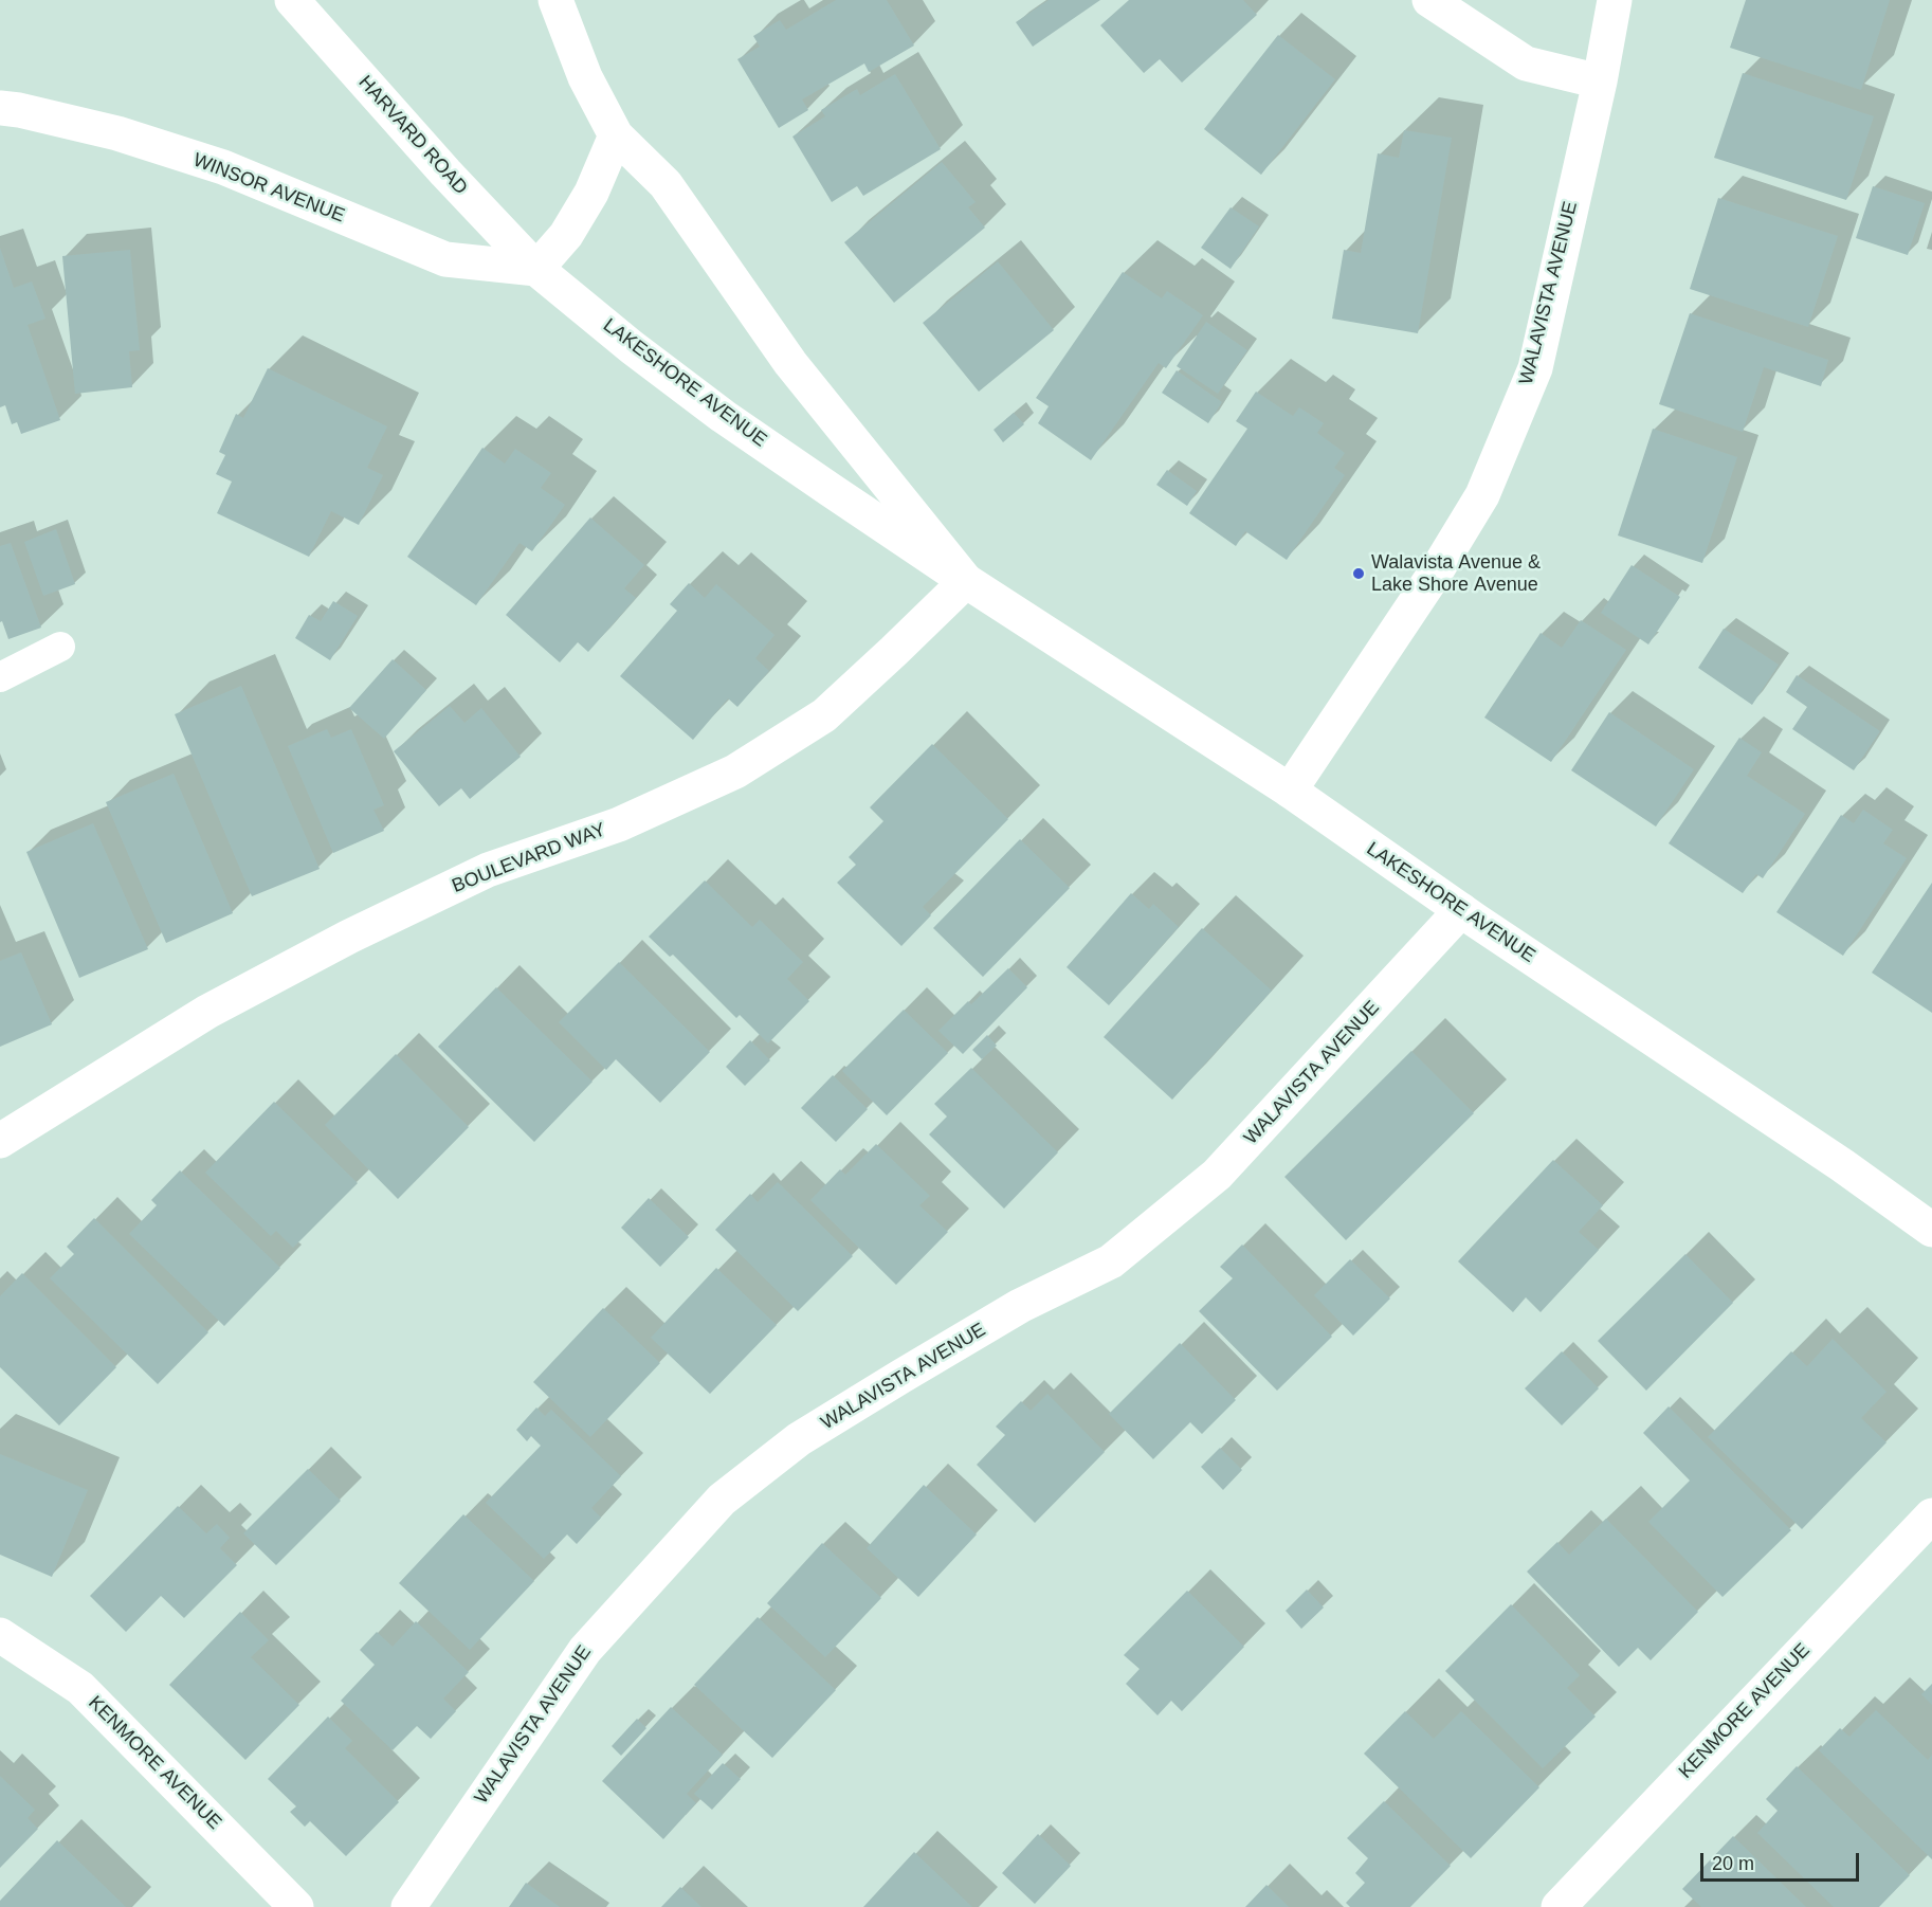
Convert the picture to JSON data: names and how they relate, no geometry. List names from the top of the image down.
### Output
{
  "streets": {
    "street": [
      "HARVARD ROAD",
      "WINSOR AVENUE",
      "WALAVISTA AVENUE",
      "LAKESHORE AVENUE",
      "BOULEVARD WAY",
      "KENMORE AVENUE"
    ]
  },
  "crossings": [
    ["HARVARD ROAD", "WINSOR AVENUE"],
    ["HARVARD ROAD", "LAKESHORE AVENUE"],
    ["WINSOR AVENUE", "LAKESHORE AVENUE"],
    ["WALAVISTA AVENUE", "LAKESHORE AVENUE"],
    ["LAKESHORE AVENUE", "BOULEVARD WAY"]
  ],
  "places": ["Walavista Avenue & Lake Shore Avenue"],
  "scale_bar": "20 m"
}
